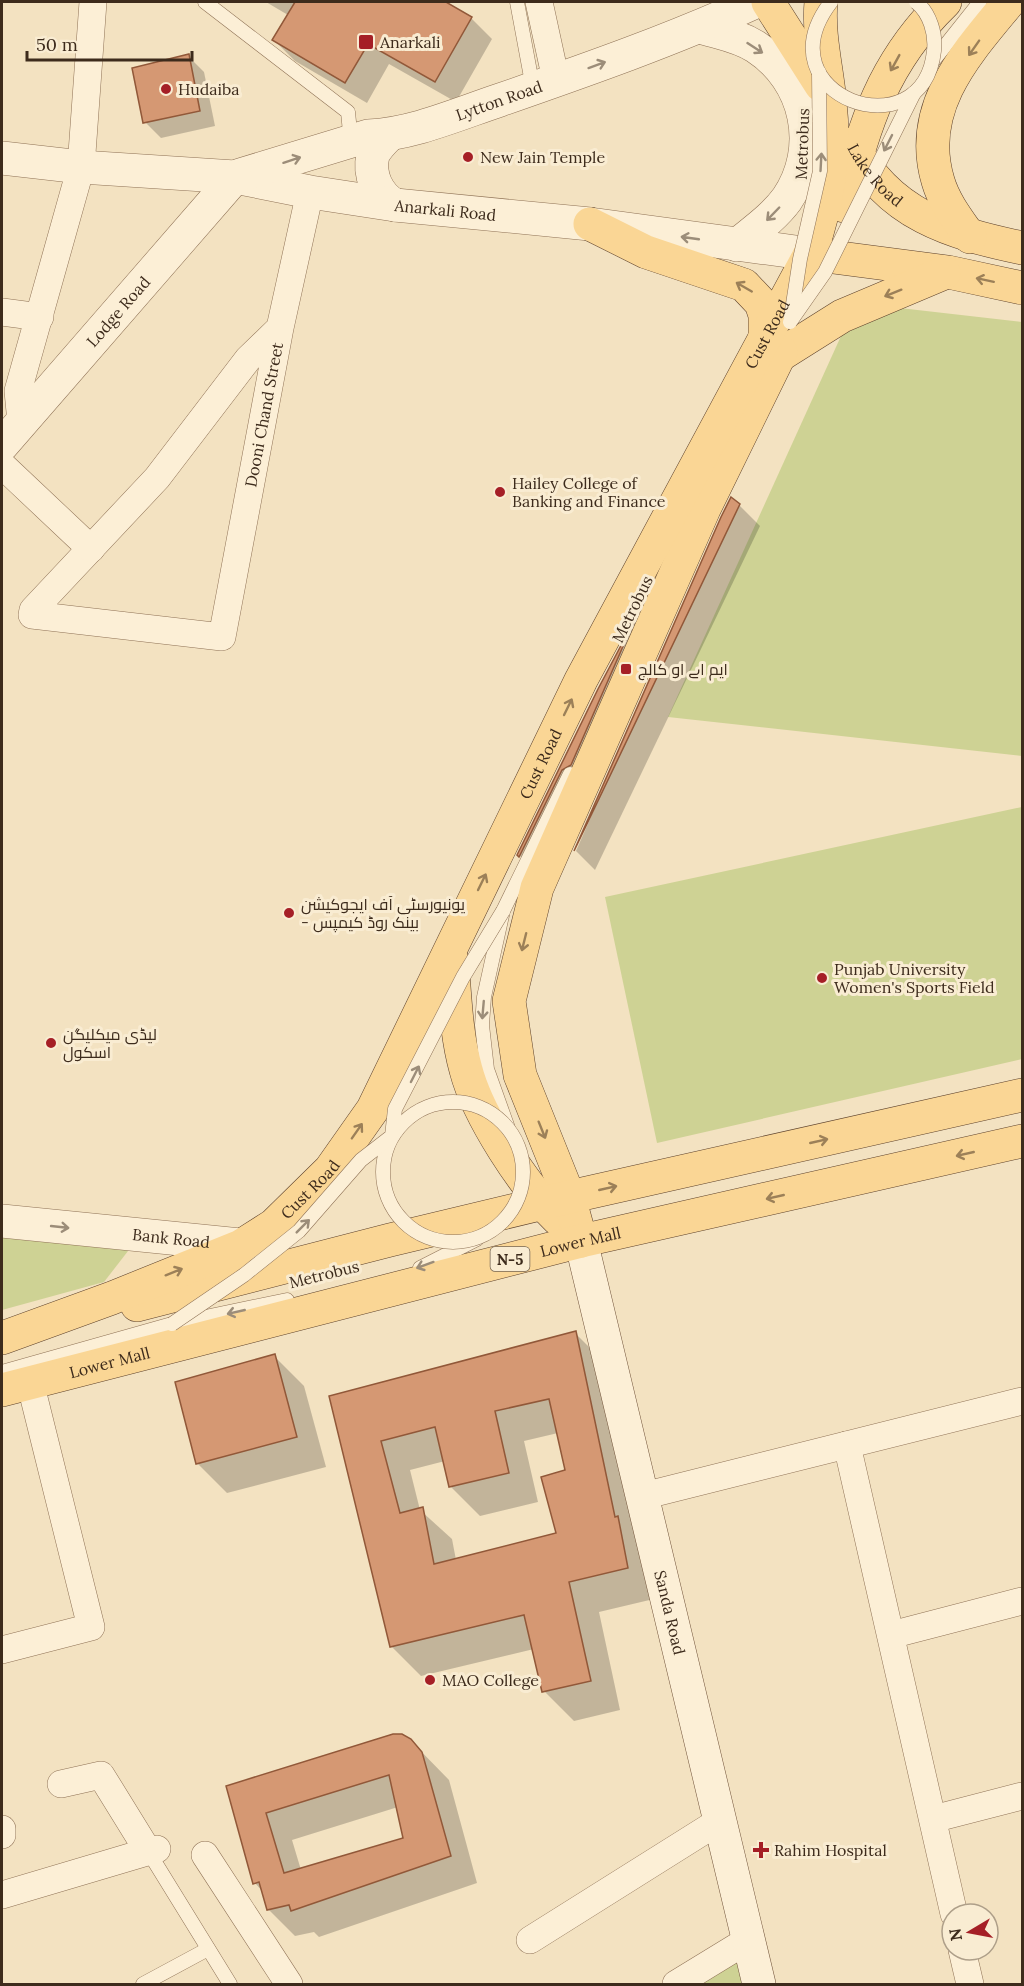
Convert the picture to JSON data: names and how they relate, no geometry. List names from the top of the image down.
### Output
{
  "streets": {
    "main road": [
      "Lake Road",
      "Cust Road",
      "Lower Mall",
      "N-5"
    ],
    "street": [
      "Lytton Road",
      "Anarkali Road",
      "Lodge Road",
      "Dooni Chand Street",
      "Bank Road",
      "Sanda Road"
    ],
    "lane": ["Metrobus"]
  },
  "crossings": [
    ["Lytton Road", "Anarkali Road"],
    ["Lytton Road", "Lodge Road"],
    ["Metrobus", "Lake Road"],
    ["Metrobus", "Cust Road"],
    ["Metrobus", "Lower Mall"],
    ["Lake Road", "Cust Road"],
    ["Anarkali Road", "Lodge Road"],
    ["Anarkali Road", "Cust Road"],
    ["Anarkali Road", "Dooni Chand Street"],
    ["Cust Road", "Bank Road"],
    ["Lower Mall", "Sanda Road"]
  ],
  "one_way": ["Lytton Road", "Bank Road"],
  "places": {
    "transit": ["Anarkali", "ایم اے او کالج"],
    "other": [
      "Hudaiba",
      "New Jain Temple",
      "Hailey College of Banking and Finance",
      "یونیورسٹی آف ایجوکیشن - بینک روڈ کیمپس",
      "Punjab University Women's Sports Field",
      "لیڈی میکلیگن اسکول",
      "MAO College"
    ],
    "health": ["Rahim Hospital"]
  },
  "scale_bar": "50 m",
  "north": "left"
}
